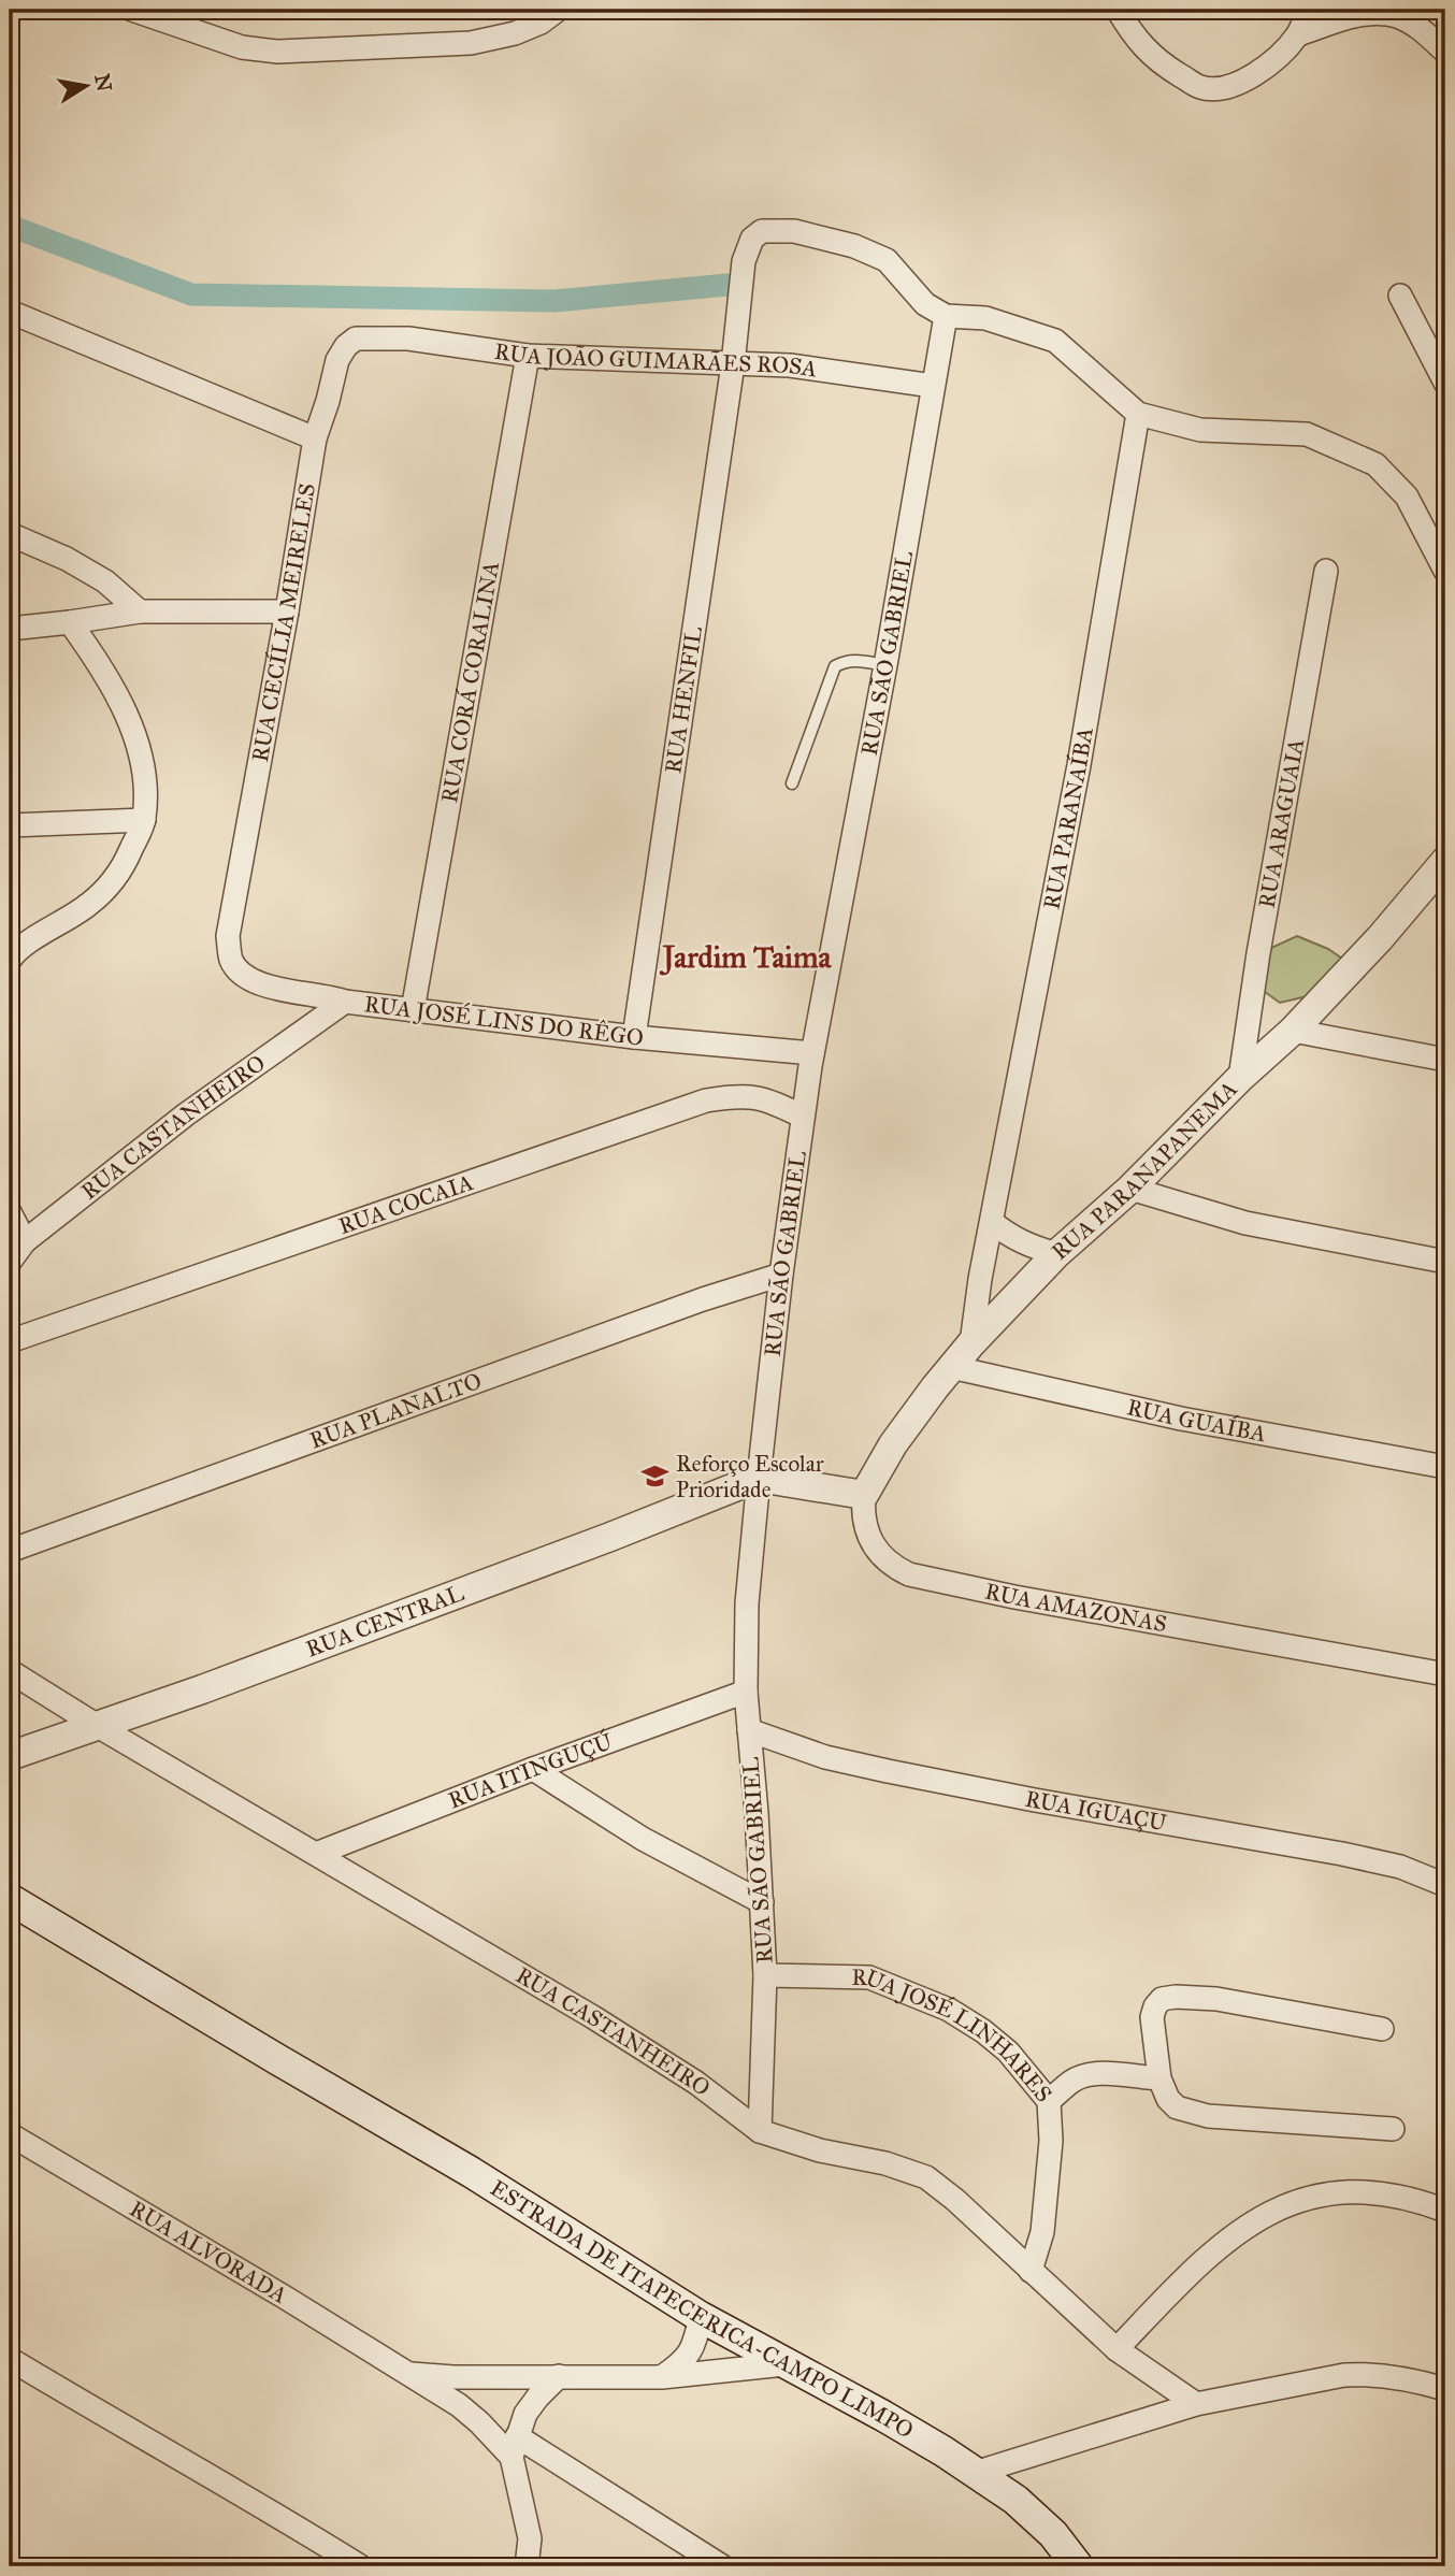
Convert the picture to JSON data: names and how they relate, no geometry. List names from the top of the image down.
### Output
{
  "streets": {
    "main road": ["ESTRADA DE ITAPECERICA-CAMPO LIMPO"],
    "street": [
      "RUA JOÃO GUIMARÃES ROSA",
      "RUA CECÍLIA MEIRELES",
      "RUA SÃO GABRIEL",
      "RUA CORÁ CORALINA",
      "RUA HENFIL",
      "RUA PARANAÍBA",
      "RUA ARAGUAIA",
      "RUA JOSÉ LINS DO RÊGO",
      "RUA CASTANHEIRO",
      "RUA PARANAPANEMA",
      "RUA COCAIA",
      "RUA PLANALTO",
      "RUA GUAÍBA",
      "RUA AMAZONAS",
      "RUA CENTRAL",
      "RUA ITINGUÇÚ",
      "RUA IGUAÇU",
      "RUA JOSÉ LINHARES",
      "RUA ALVORADA"
    ]
  },
  "crossings": [
    ["RUA JOÃO GUIMARÃES ROSA", "RUA CECÍLIA MEIRELES"],
    ["RUA JOÃO GUIMARÃES ROSA", "RUA SÃO GABRIEL"],
    ["RUA JOÃO GUIMARÃES ROSA", "RUA CORÁ CORALINA"],
    ["RUA JOÃO GUIMARÃES ROSA", "RUA HENFIL"],
    ["RUA CECÍLIA MEIRELES", "RUA JOSÉ LINS DO RÊGO"],
    ["RUA SÃO GABRIEL", "RUA HENFIL"],
    ["RUA SÃO GABRIEL", "RUA JOSÉ LINS DO RÊGO"],
    ["RUA SÃO GABRIEL", "RUA CASTANHEIRO"],
    ["RUA SÃO GABRIEL", "RUA COCAIA"],
    ["RUA SÃO GABRIEL", "RUA PLANALTO"],
    ["RUA SÃO GABRIEL", "RUA CENTRAL"],
    ["RUA SÃO GABRIEL", "RUA ITINGUÇÚ"],
    ["RUA SÃO GABRIEL", "RUA IGUAÇU"],
    ["RUA SÃO GABRIEL", "RUA JOSÉ LINHARES"],
    ["RUA CORÁ CORALINA", "RUA JOSÉ LINS DO RÊGO"],
    ["RUA HENFIL", "RUA JOSÉ LINS DO RÊGO"],
    ["RUA PARANAÍBA", "RUA PARANAPANEMA"],
    ["RUA ARAGUAIA", "RUA PARANAPANEMA"],
    ["RUA JOSÉ LINS DO RÊGO", "RUA CASTANHEIRO"],
    ["RUA CASTANHEIRO", "RUA CENTRAL"],
    ["RUA CASTANHEIRO", "RUA ITINGUÇÚ"],
    ["RUA CASTANHEIRO", "RUA JOSÉ LINHARES"],
    ["RUA PARANAPANEMA", "RUA GUAÍBA"],
    ["RUA PARANAPANEMA", "RUA AMAZONAS"],
    ["RUA ALVORADA", "ESTRADA DE ITAPECERICA-CAMPO LIMPO"]
  ],
  "districts": ["Jardim Taima"],
  "places": {
    "school or university": ["Reforço Escolar Prioridade"]
  },
  "north": "right"
}
